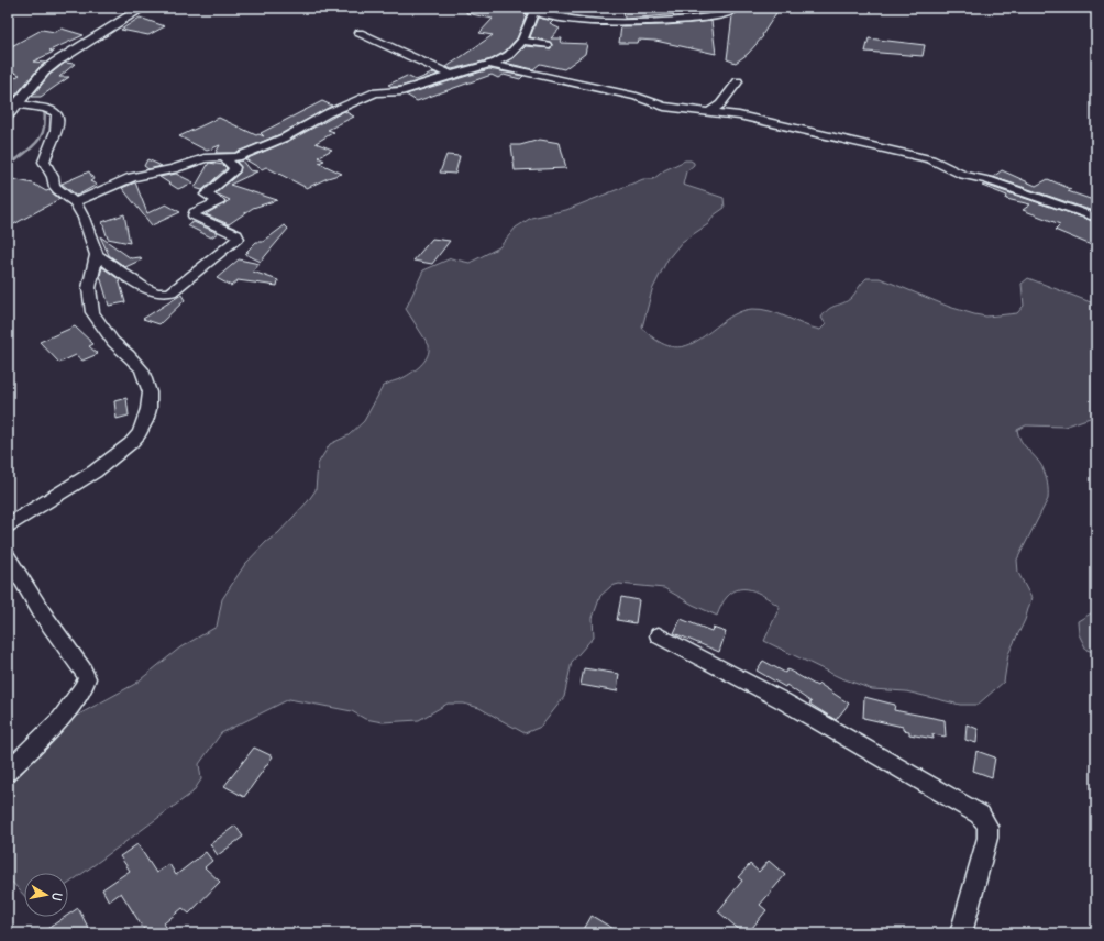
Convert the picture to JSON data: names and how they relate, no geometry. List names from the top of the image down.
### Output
{
  "north": "right"
}
